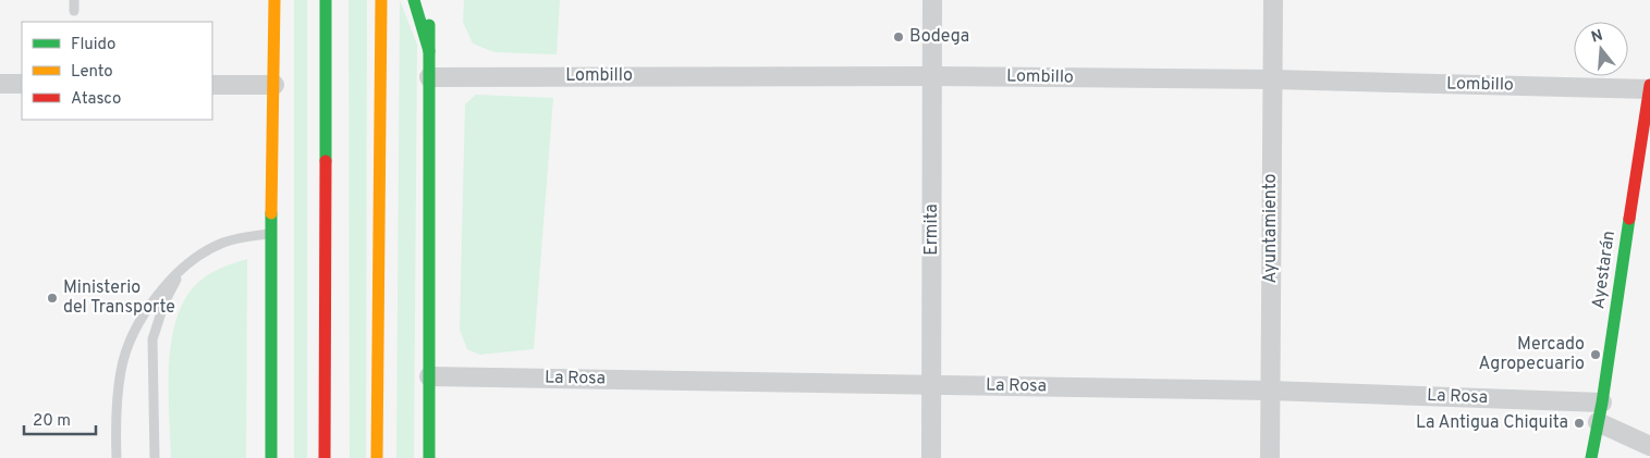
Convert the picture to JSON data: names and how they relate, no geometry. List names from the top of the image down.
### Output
{
  "streets": {
    "main road": ["Ayestarán"],
    "street": [
      "Lombillo",
      "Ayuntamiento",
      "Ermita",
      "La Rosa"
    ]
  },
  "crossings": [
    ["Lombillo", "Ayuntamiento"],
    ["Lombillo", "Ermita"],
    ["Lombillo", "Ayestarán"],
    ["Ayuntamiento", "La Rosa"],
    ["Ermita", "La Rosa"],
    ["Ayestarán", "La Rosa"]
  ],
  "places": [
    "Bodega",
    "Ministerio del Transporte",
    "Mercado Agropecuario",
    "La Antigua Chiquita"
  ],
  "legend": ["Fluido", "Lento", "Atasco"],
  "scale_bar": "20 m",
  "north": "top"
}
